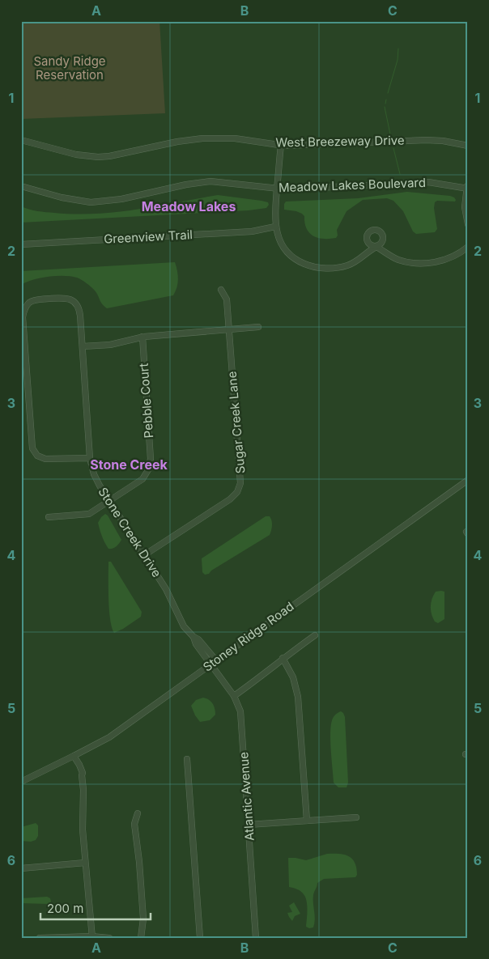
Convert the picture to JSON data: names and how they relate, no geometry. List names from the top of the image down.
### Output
{
  "streets": {
    "street": [
      "West Breezeway Drive",
      "Meadow Lakes Boulevard",
      "Greenview Trail",
      "Pebble Court",
      "Sugar Creek Lane",
      "Stone Creek Drive",
      "Stoney Ridge Road",
      "Atlantic Avenue"
    ]
  },
  "crossings": [
    ["Pebble Court", "Stone Creek Drive"],
    ["Sugar Creek Lane", "Stone Creek Drive"],
    ["Stone Creek Drive", "Stoney Ridge Road"],
    ["Stone Creek Drive", "Atlantic Avenue"],
    ["Stoney Ridge Road", "Atlantic Avenue"]
  ],
  "districts": ["Meadow Lakes", "Stone Creek"],
  "parks": ["Sandy Ridge Reservation"],
  "scale_bar": "200 m",
  "grid": {
    "columns": ["A", "B", "C"],
    "rows": [
      "1",
      "2",
      "3",
      "4",
      "5",
      "6"
    ]
  }
}
